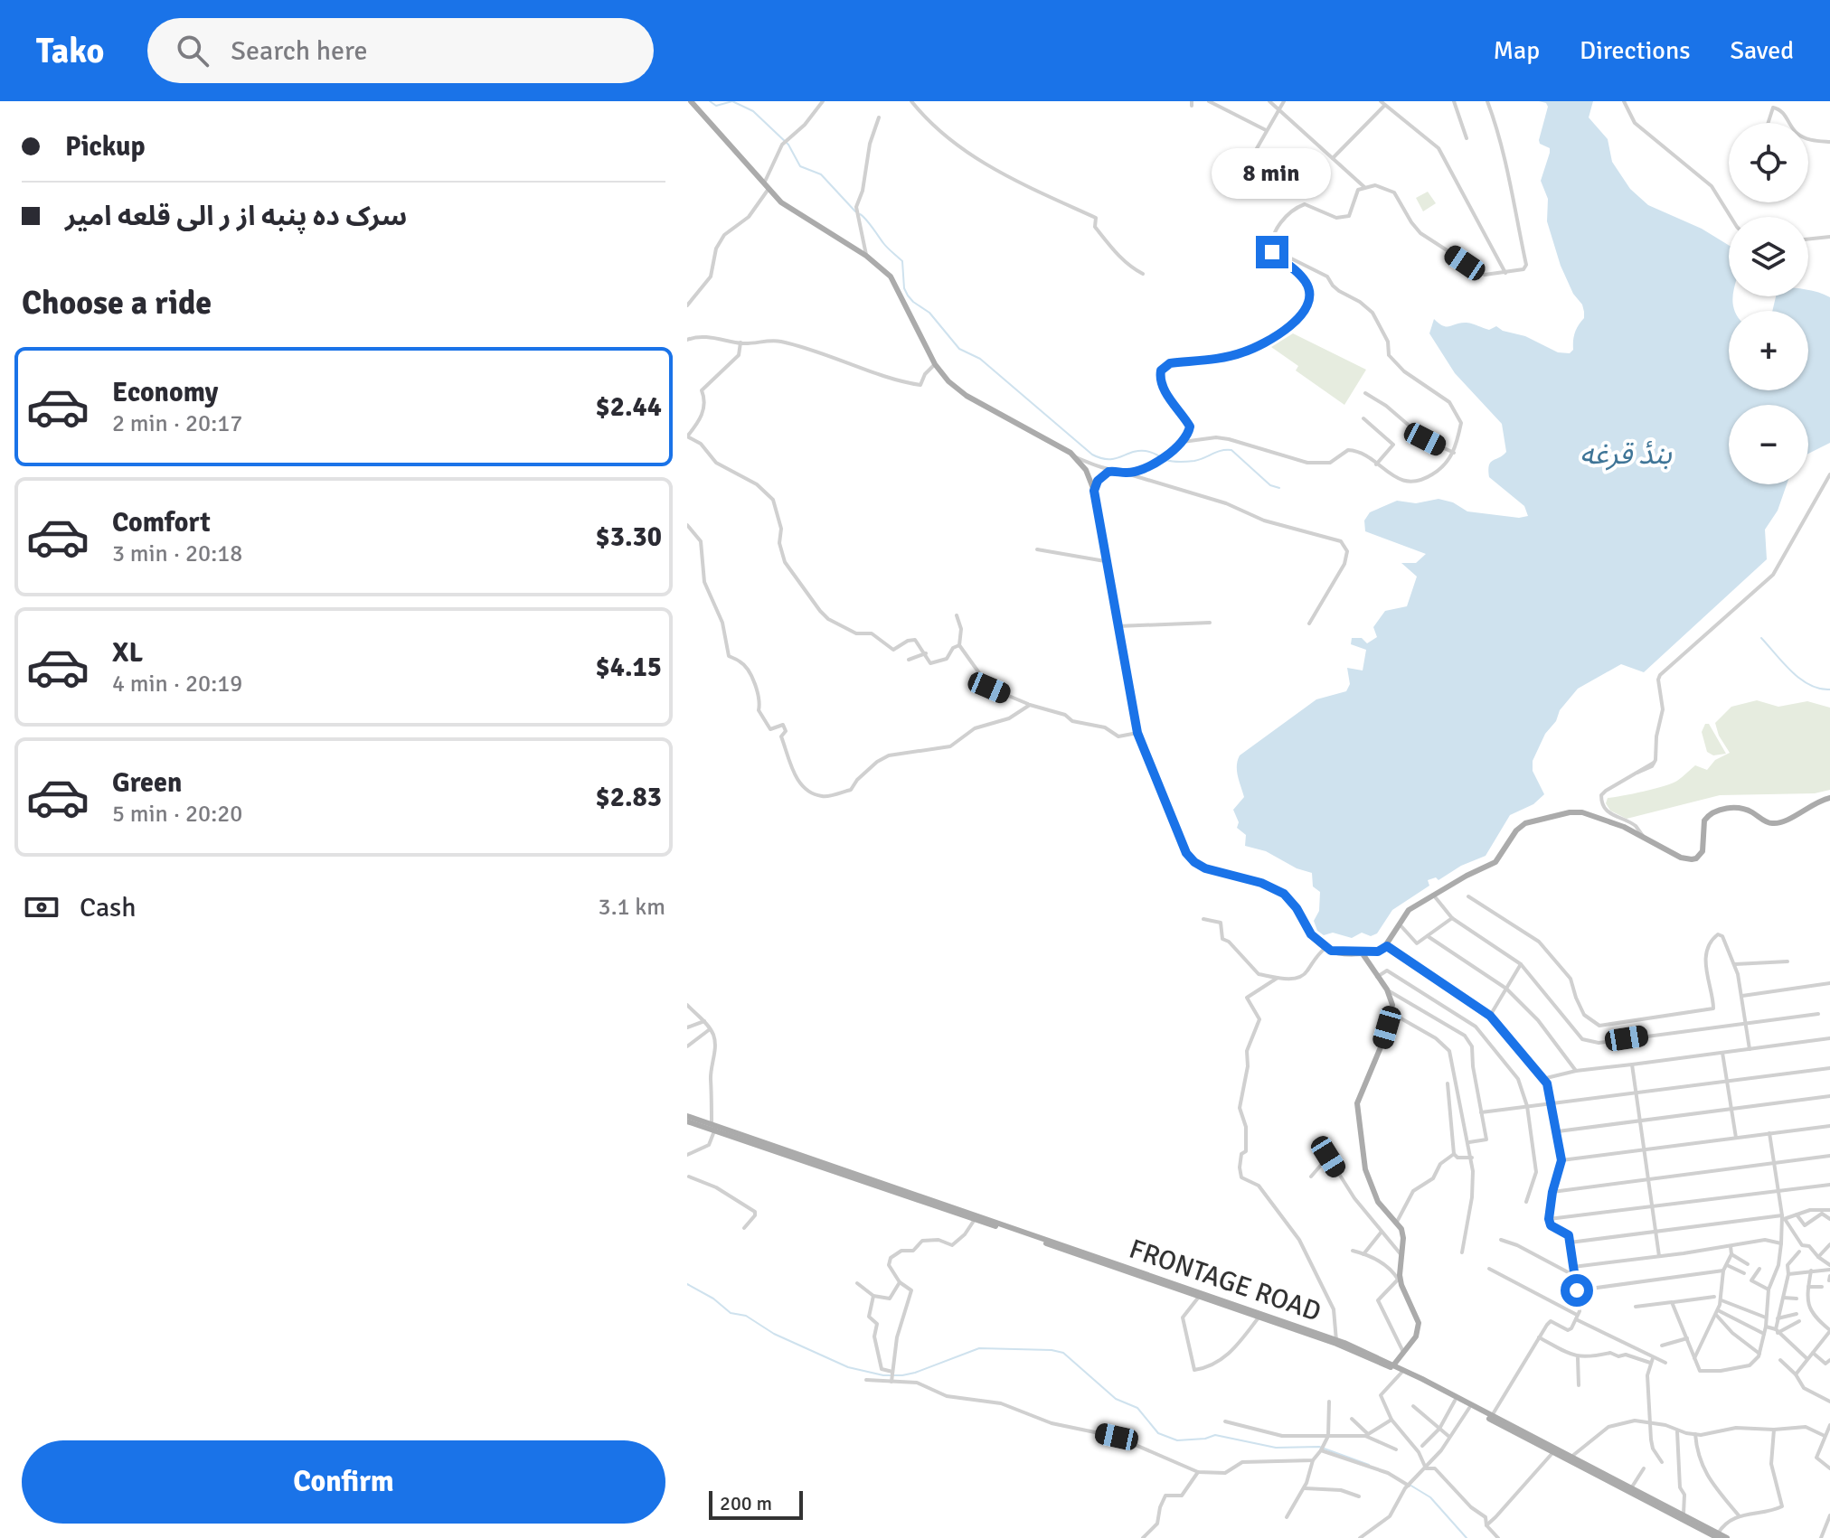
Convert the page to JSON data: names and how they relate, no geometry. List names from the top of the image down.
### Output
{
  "streets": {
    "main road": ["FRONTAGE ROAD"]
  },
  "water": ["بندٔ قرغه"],
  "scale_bar": "200 m",
  "page": {
    "header": "Tako",
    "search": "Search here",
    "nav": ["Map", "Directions", "Saved"],
    "banner": ["Pickup", "سرک ده پنبه از ر الی قلعه امیر"],
    "map_buttons": ["+", "−"],
    "bubble": "8 min",
    "heading": "Choose a ride",
    "list": [
      {
        "name": "Economy",
        "note": "2 min · 20:17",
        "value": "$2.44"
      },
      {
        "name": "Comfort",
        "note": "3 min · 20:18",
        "value": "$3.30"
      },
      {
        "name": "XL",
        "note": "4 min · 20:19",
        "value": "$4.15"
      },
      {
        "name": "Green",
        "note": "5 min · 20:20",
        "value": "$2.83"
      }
    ],
    "pay": ["Cash", "3.1 km"],
    "buttons": "Confirm",
    "scale": "200 m"
  }
}
